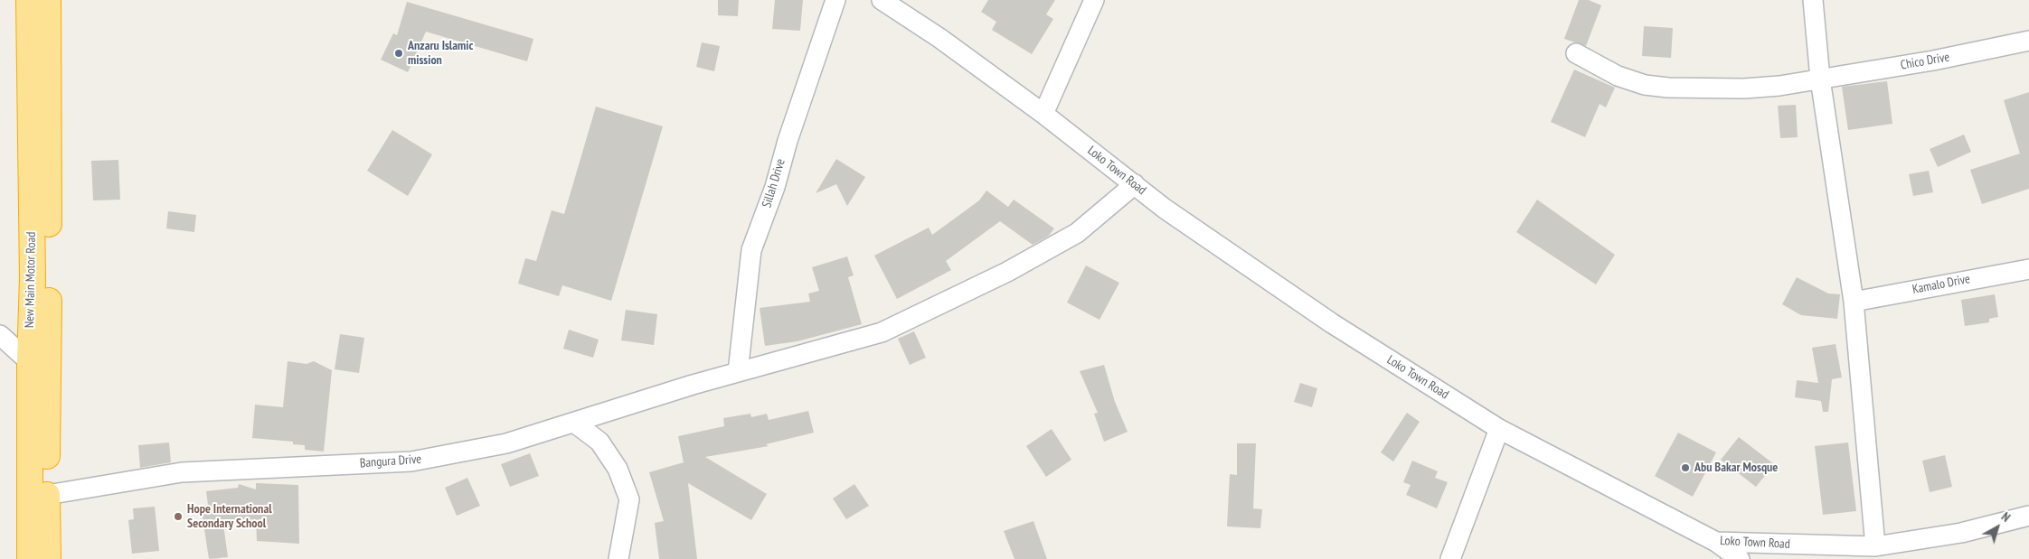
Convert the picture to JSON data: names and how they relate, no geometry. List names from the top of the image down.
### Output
{
  "streets": {
    "highway": ["New Main Motor Road"],
    "street": [
      "Chico Drive",
      "Loko Town Road",
      "Sillah Drive",
      "Kamalo Drive",
      "Bangura Drive"
    ]
  },
  "crossings": [
    ["Loko Town Road", "Bangura Drive"],
    ["Sillah Drive", "Bangura Drive"],
    ["New Main Motor Road", "Bangura Drive"]
  ],
  "places": ["Anzaru Islamic mission", "Abu Bakar Mosque", "Hope International Secondary School"],
  "north": "top right"
}
